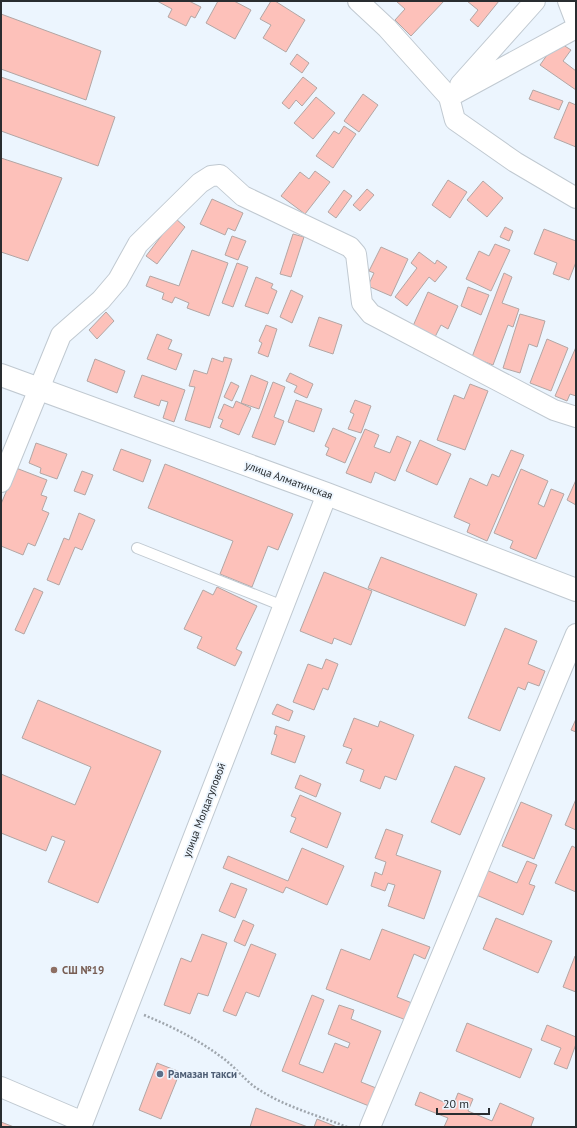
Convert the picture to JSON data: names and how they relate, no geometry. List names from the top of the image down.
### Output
{
  "streets": {
    "street": ["улица Алматинская", "улица Молдагуловой"]
  },
  "crossings": [
    ["улица Алматинская", "улица Молдагуловой"]
  ],
  "places": ["СШ №19", "Рамазан такси"],
  "scale_bar": "20 m"
}
